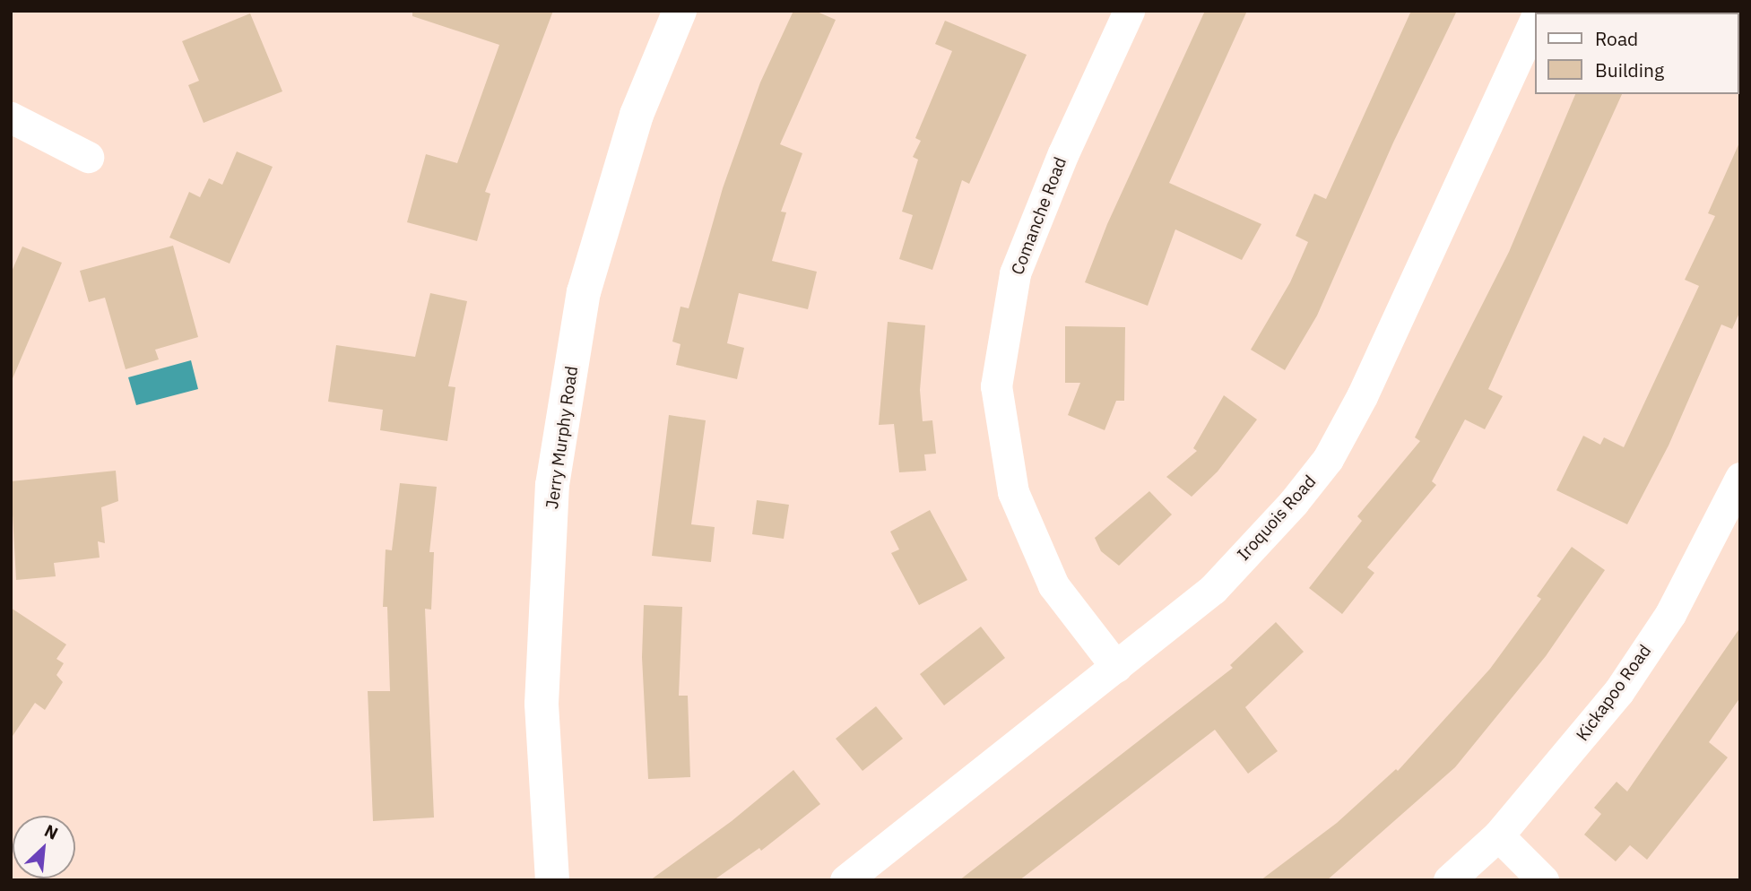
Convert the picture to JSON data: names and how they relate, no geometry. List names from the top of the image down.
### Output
{
  "streets": {
    "street": [
      "Comanche Road",
      "Jerry Murphy Road",
      "Iroquois Road",
      "Kickapoo Road"
    ]
  },
  "crossings": [
    ["Comanche Road", "Iroquois Road"]
  ],
  "legend": ["Road", "Building"],
  "north": "top right"
}
